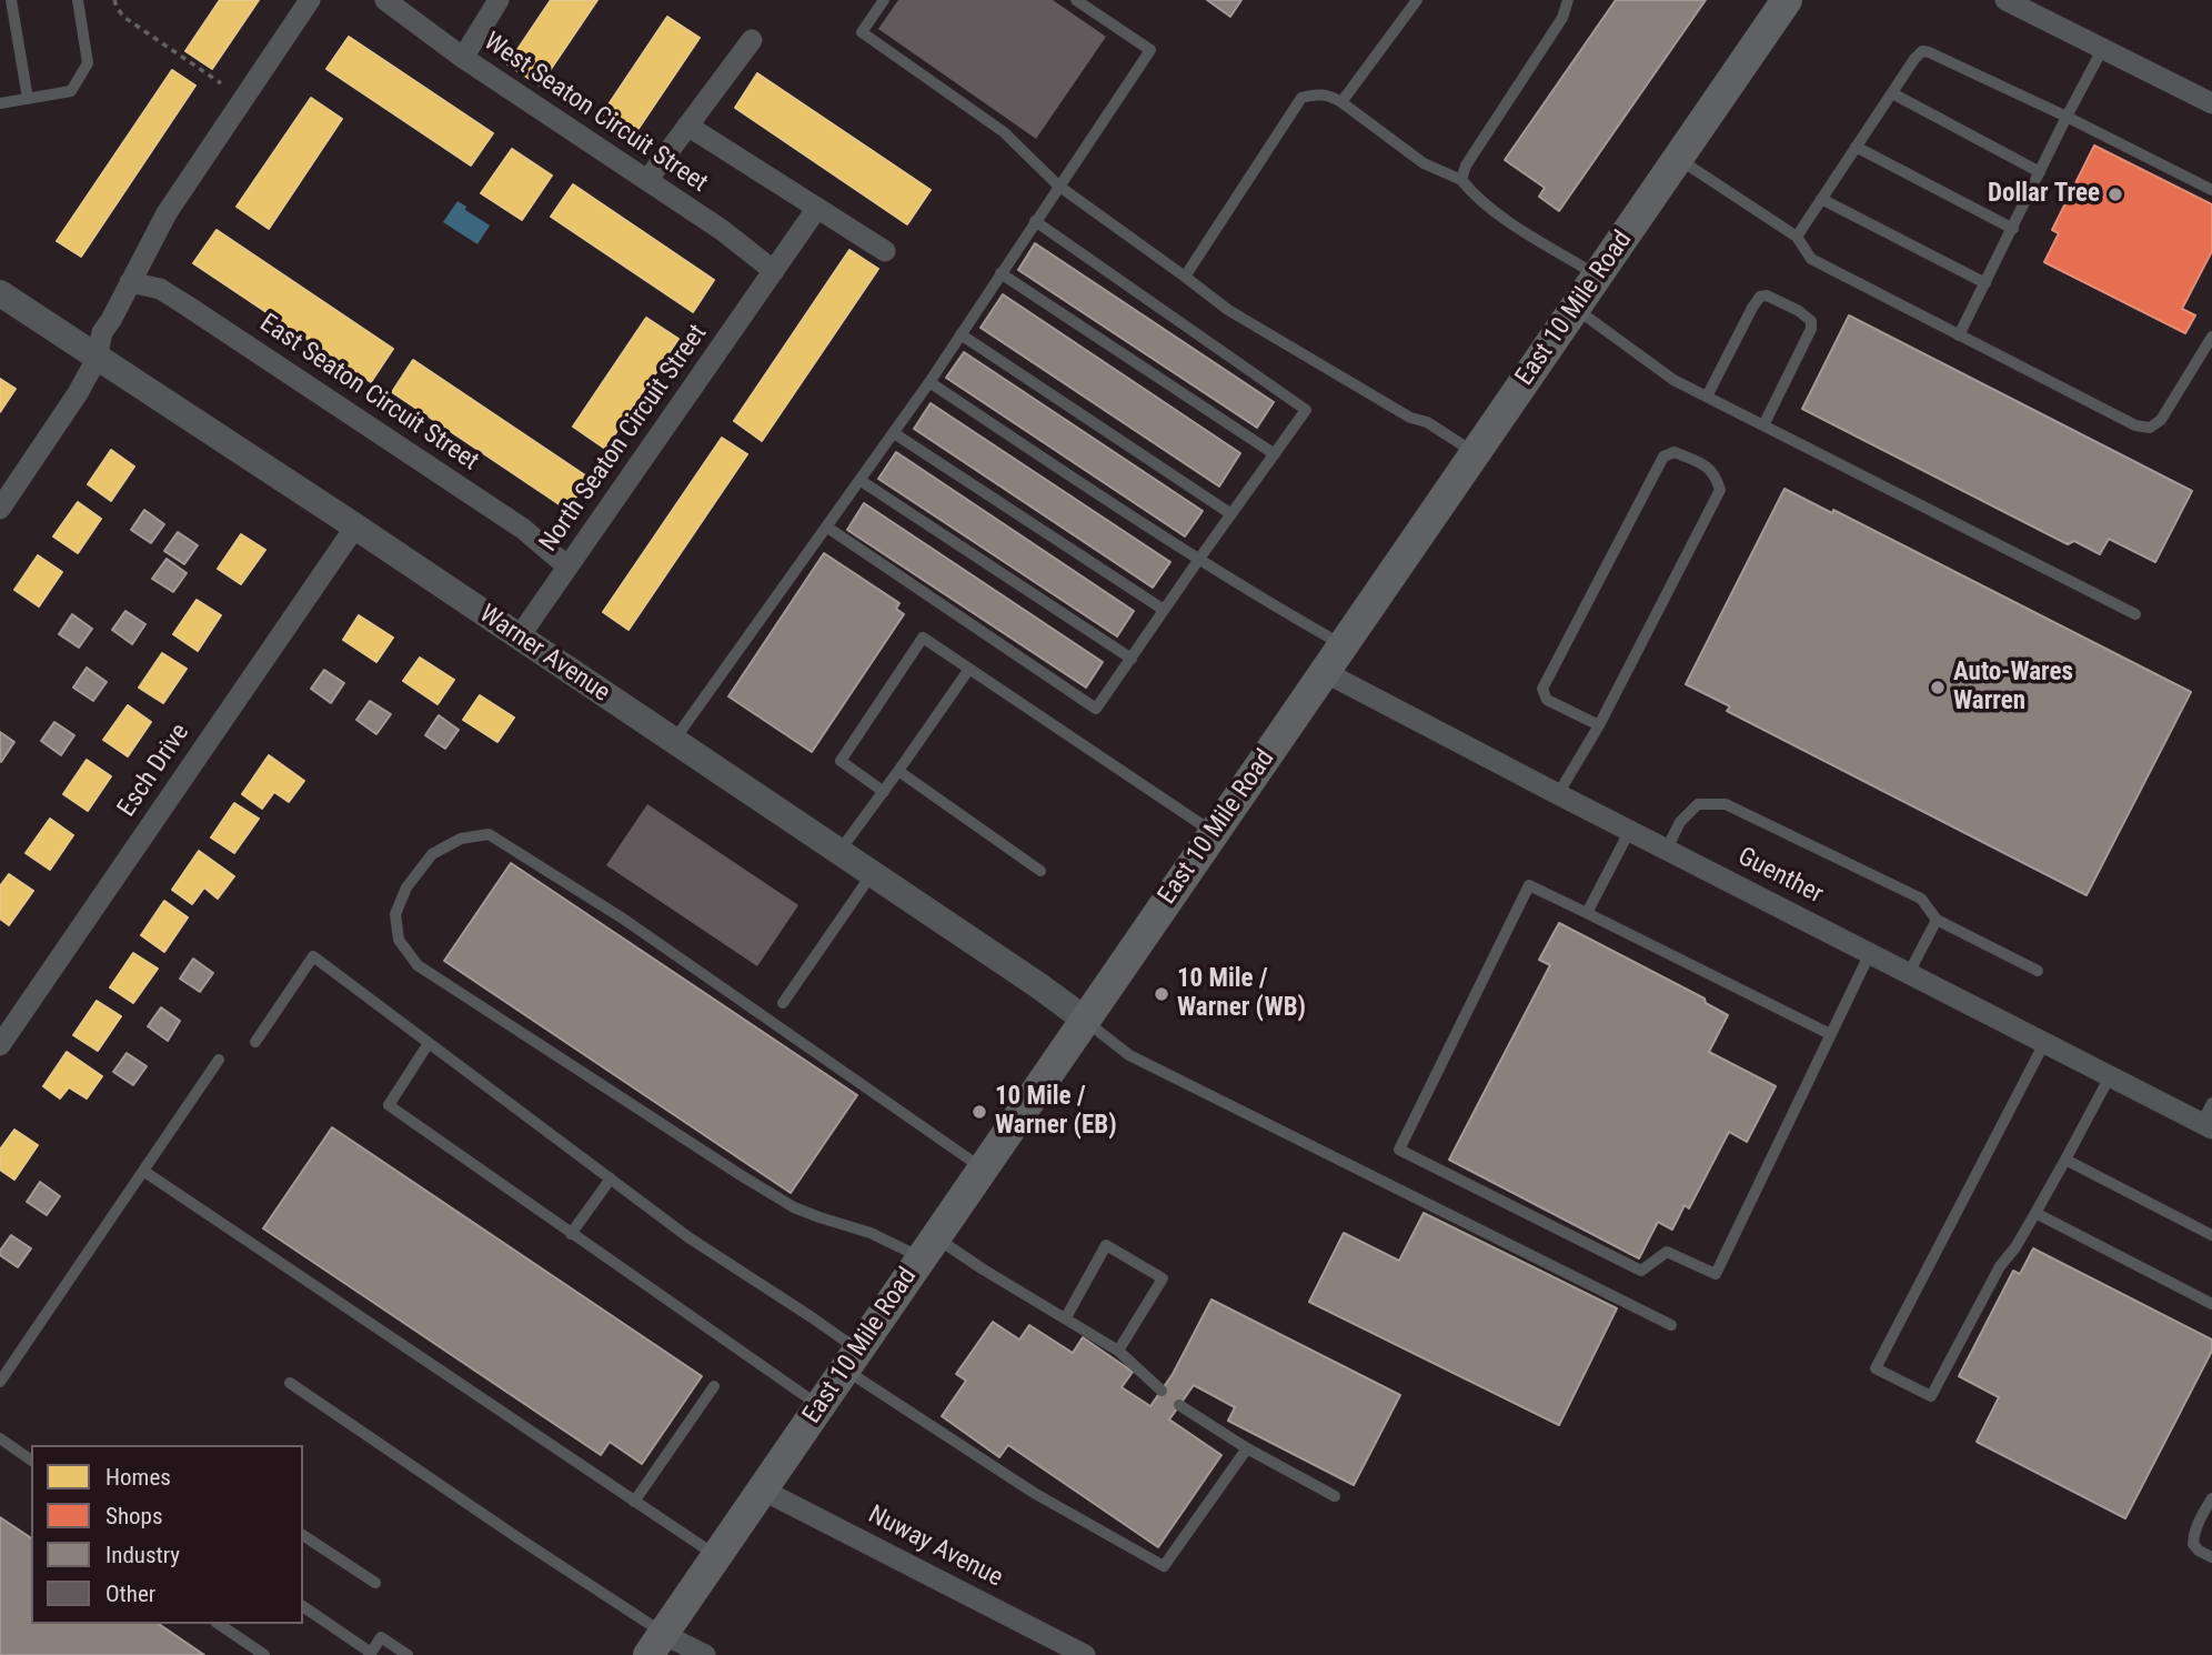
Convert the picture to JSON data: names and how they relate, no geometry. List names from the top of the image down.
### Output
{
  "streets": {
    "main road": ["East 10 Mile Road"],
    "street": [
      "West Seaton Circuit Street",
      "East Seaton Circuit Street",
      "North Seaton Circuit Street",
      "Warner Avenue",
      "Esch Drive",
      "Guenther",
      "Nuway Avenue"
    ]
  },
  "crossings": [
    ["West Seaton Circuit Street", "North Seaton Circuit Street"],
    ["East 10 Mile Road", "Warner Avenue"],
    ["East 10 Mile Road", "Guenther"],
    ["East 10 Mile Road", "Nuway Avenue"],
    ["East Seaton Circuit Street", "North Seaton Circuit Street"],
    ["North Seaton Circuit Street", "Warner Avenue"],
    ["Warner Avenue", "Esch Drive"]
  ],
  "places": [
    "Dollar Tree",
    "Auto-Wares Warren",
    "10 Mile / Warner (WB)",
    "10 Mile / Warner (EB)"
  ],
  "legend": [
    "Homes",
    "Shops",
    "Industry",
    "Other"
  ]
}
